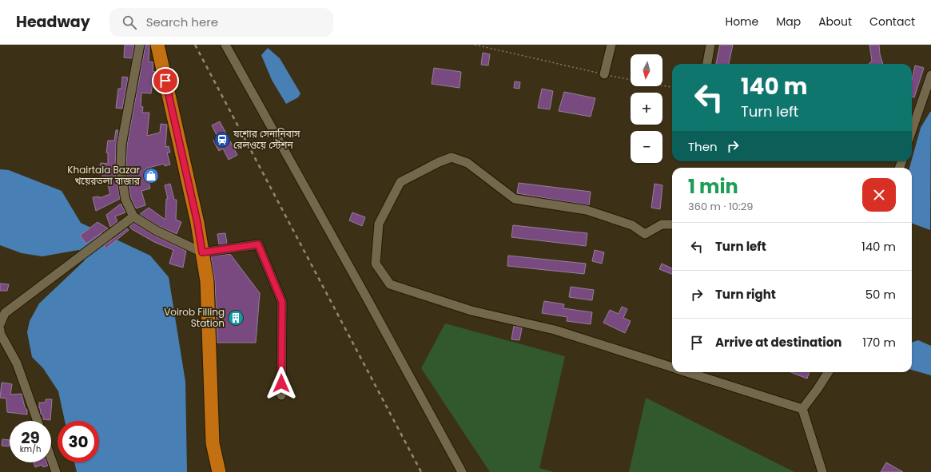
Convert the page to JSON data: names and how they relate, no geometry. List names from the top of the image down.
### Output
{
  "places": {
    "station": ["যশোর সেনানিবাস রেলওয়ে স্টেশন"],
    "shop": ["Khairtala Bazar খয়েরতলা বাজার"],
    "building": ["Voirob Filling Station"]
  },
  "north": "bottom",
  "page": {
    "header": "Headway",
    "search": "Search here",
    "nav": [
      "Home",
      "Map",
      "About",
      "Contact"
    ],
    "map_buttons": ["+", "−"],
    "turn": ["140 m", "Turn left"],
    "then": "Then",
    "heading": ["1 min", "360 m · 10:29"],
    "list": [
      {
        "name": "Turn left",
        "value": "140 m"
      },
      {
        "name": "Turn right",
        "value": "50 m"
      },
      {
        "name": "Arrive at destination",
        "value": "170 m"
      }
    ],
    "speed": "29 km/h",
    "limit": "30"
  }
}
